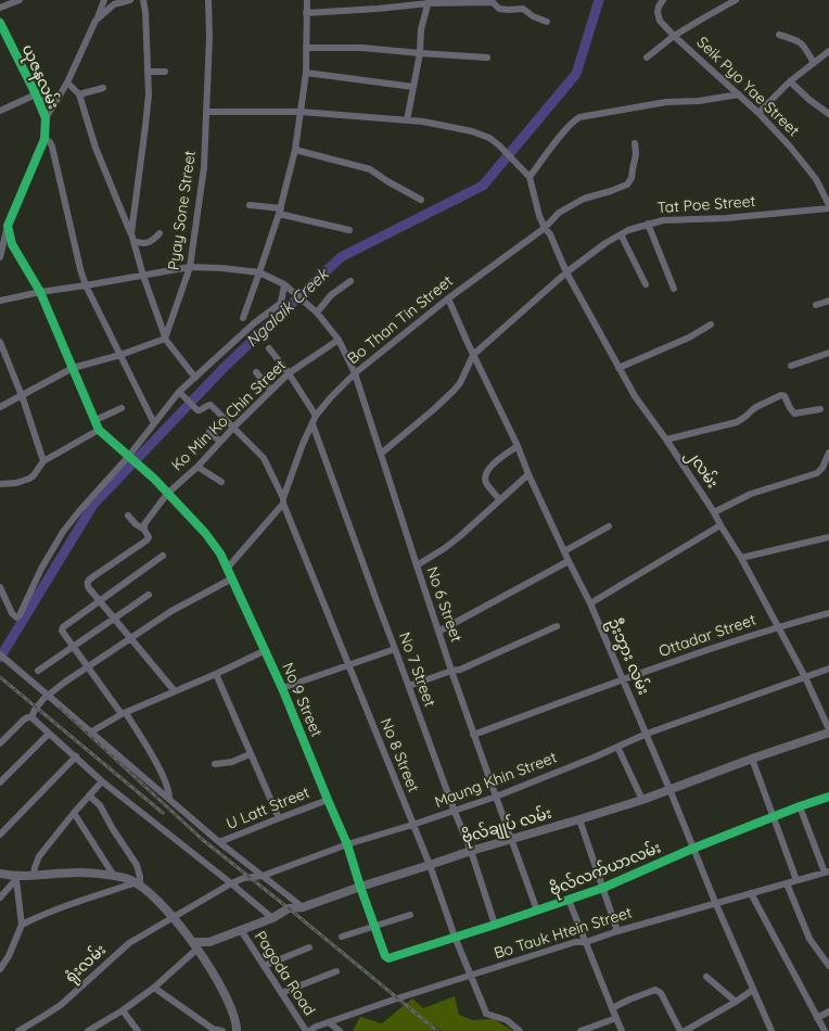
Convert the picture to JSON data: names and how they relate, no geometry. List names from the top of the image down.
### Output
{
  "streets": {
    "main road": ["ဗိုလ်ချုပ် လမ်း"],
    "street": [
      "ယုဇနလမ်း",
      "Seik Pyo Yae Street",
      "Tat Poe Street",
      "Pyay Sone Street",
      "Bo Than Tin Street",
      "Ko Min Ko Chin Street",
      "၂လမ်း",
      "No 6 Street",
      "Ottadar Street",
      "ဦးဘွား လမ်း",
      "No 7 Street",
      "No 9 Street",
      "No 8 Street",
      "Maung Khin Street",
      "U Latt Street",
      "ဗိုလ်လက်ယာလမ်း",
      "Bo Tauk Htein Street",
      "ရုံးလမ်း",
      "Pagoda Road"
    ]
  },
  "crossings": [
    ["Seik Pyo Yae Street", "Tat Poe Street"],
    ["Tat Poe Street", "၂လမ်း"],
    ["Tat Poe Street", "ဦးဘွား လမ်း"],
    ["Pyay Sone Street", "No 6 Street"],
    ["Bo Than Tin Street", "၂လမ်း"],
    ["Bo Than Tin Street", "No 6 Street"],
    ["Bo Than Tin Street", "ဦးဘွား လမ်း"],
    ["Bo Than Tin Street", "No 7 Street"],
    ["Bo Than Tin Street", "No 9 Street"],
    ["Bo Than Tin Street", "No 8 Street"],
    ["Ko Min Ko Chin Street", "No 6 Street"],
    ["Ko Min Ko Chin Street", "No 9 Street"],
    ["Ko Min Ko Chin Street", "No 8 Street"],
    ["၂လမ်း", "Ottadar Street"],
    ["၂လမ်း", "Maung Khin Street"],
    ["၂လမ်း", "ဗိုလ်ချုပ် လမ်း"],
    ["No 6 Street", "Ottadar Street"],
    ["No 6 Street", "Maung Khin Street"],
    ["No 6 Street", "ဗိုလ်ချုပ် လမ်း"],
    ["No 6 Street", "ဗိုလ်လက်ယာလမ်း"],
    ["Ottadar Street", "ဦးဘွား လမ်း"],
    ["ဦးဘွား လမ်း", "Maung Khin Street"],
    ["ဦးဘွား လမ်း", "ဗိုလ်ချုပ် လမ်း"],
    ["ဦးဘွား လမ်း", "ဗိုလ်လက်ယာလမ်း"],
    ["ဦးဘွား လမ်း", "Bo Tauk Htein Street"],
    ["No 7 Street", "Maung Khin Street"],
    ["No 7 Street", "ဗိုလ်ချုပ် လမ်း"],
    ["No 7 Street", "ဗိုလ်လက်ယာလမ်း"],
    ["No 9 Street", "Maung Khin Street"],
    ["No 9 Street", "U Latt Street"],
    ["No 9 Street", "ဗိုလ်ချုပ် လမ်း"],
    ["No 9 Street", "ဗိုလ်လက်ယာလမ်း"],
    ["No 8 Street", "Maung Khin Street"],
    ["No 8 Street", "ဗိုလ်ချုပ် လမ်း"],
    ["No 8 Street", "ဗိုလ်လက်ယာလမ်း"],
    ["No 8 Street", "Bo Tauk Htein Street"],
    ["Maung Khin Street", "ရုံးလမ်း"],
    ["ဗိုလ်ချုပ် လမ်း", "Pagoda Road"],
    ["Bo Tauk Htein Street", "Pagoda Road"]
  ],
  "water": ["Ngalaik Creek"]
}
